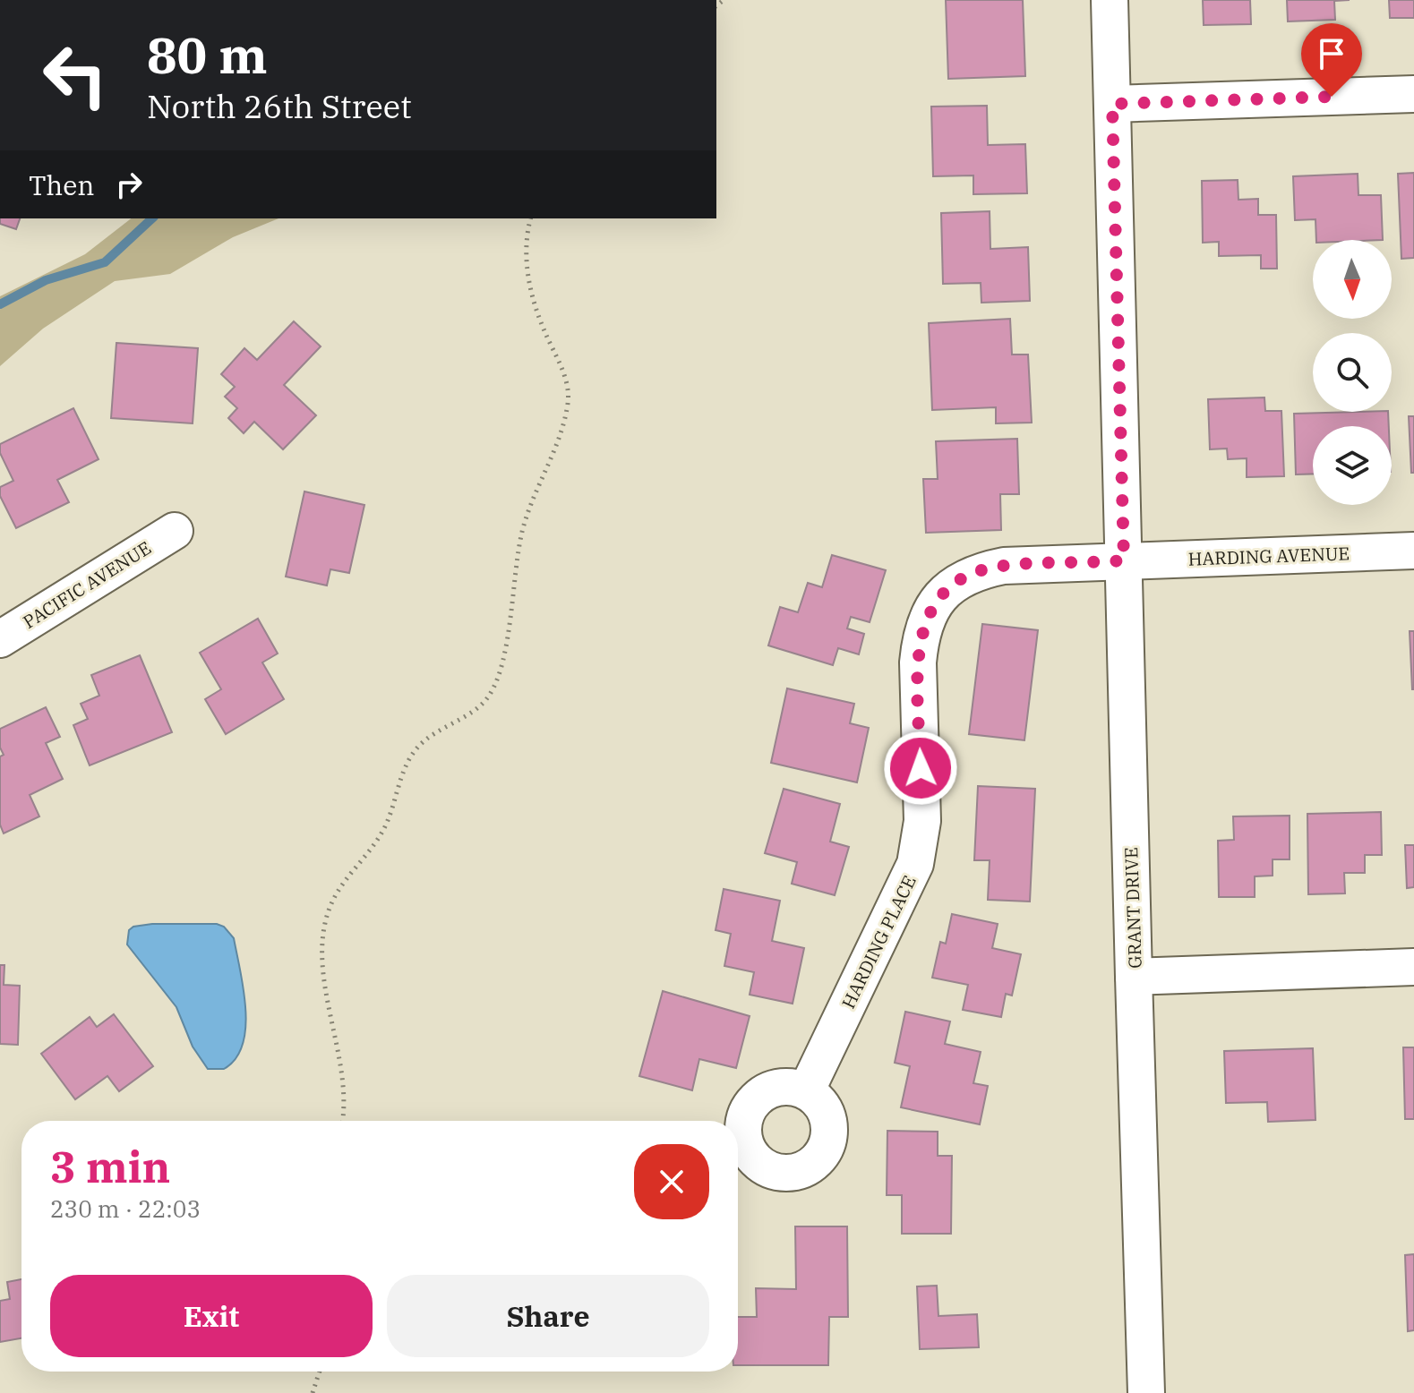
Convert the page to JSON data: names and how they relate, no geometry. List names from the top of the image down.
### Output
{
  "streets": {
    "street": [
      "HARDING AVENUE",
      "PACIFIC AVENUE",
      "GRANT DRIVE",
      "HARDING PLACE"
    ]
  },
  "crossings": [
    ["HARDING AVENUE", "GRANT DRIVE"],
    ["HARDING AVENUE", "HARDING PLACE"],
    ["GRANT DRIVE", "HARDING PLACE"]
  ],
  "north": "bottom",
  "page": {
    "turn": ["80 m", "North 26th Street"],
    "then": "Then",
    "heading": ["3 min", "230 m · 22:03"],
    "buttons": ["Exit", "Share"]
  }
}
